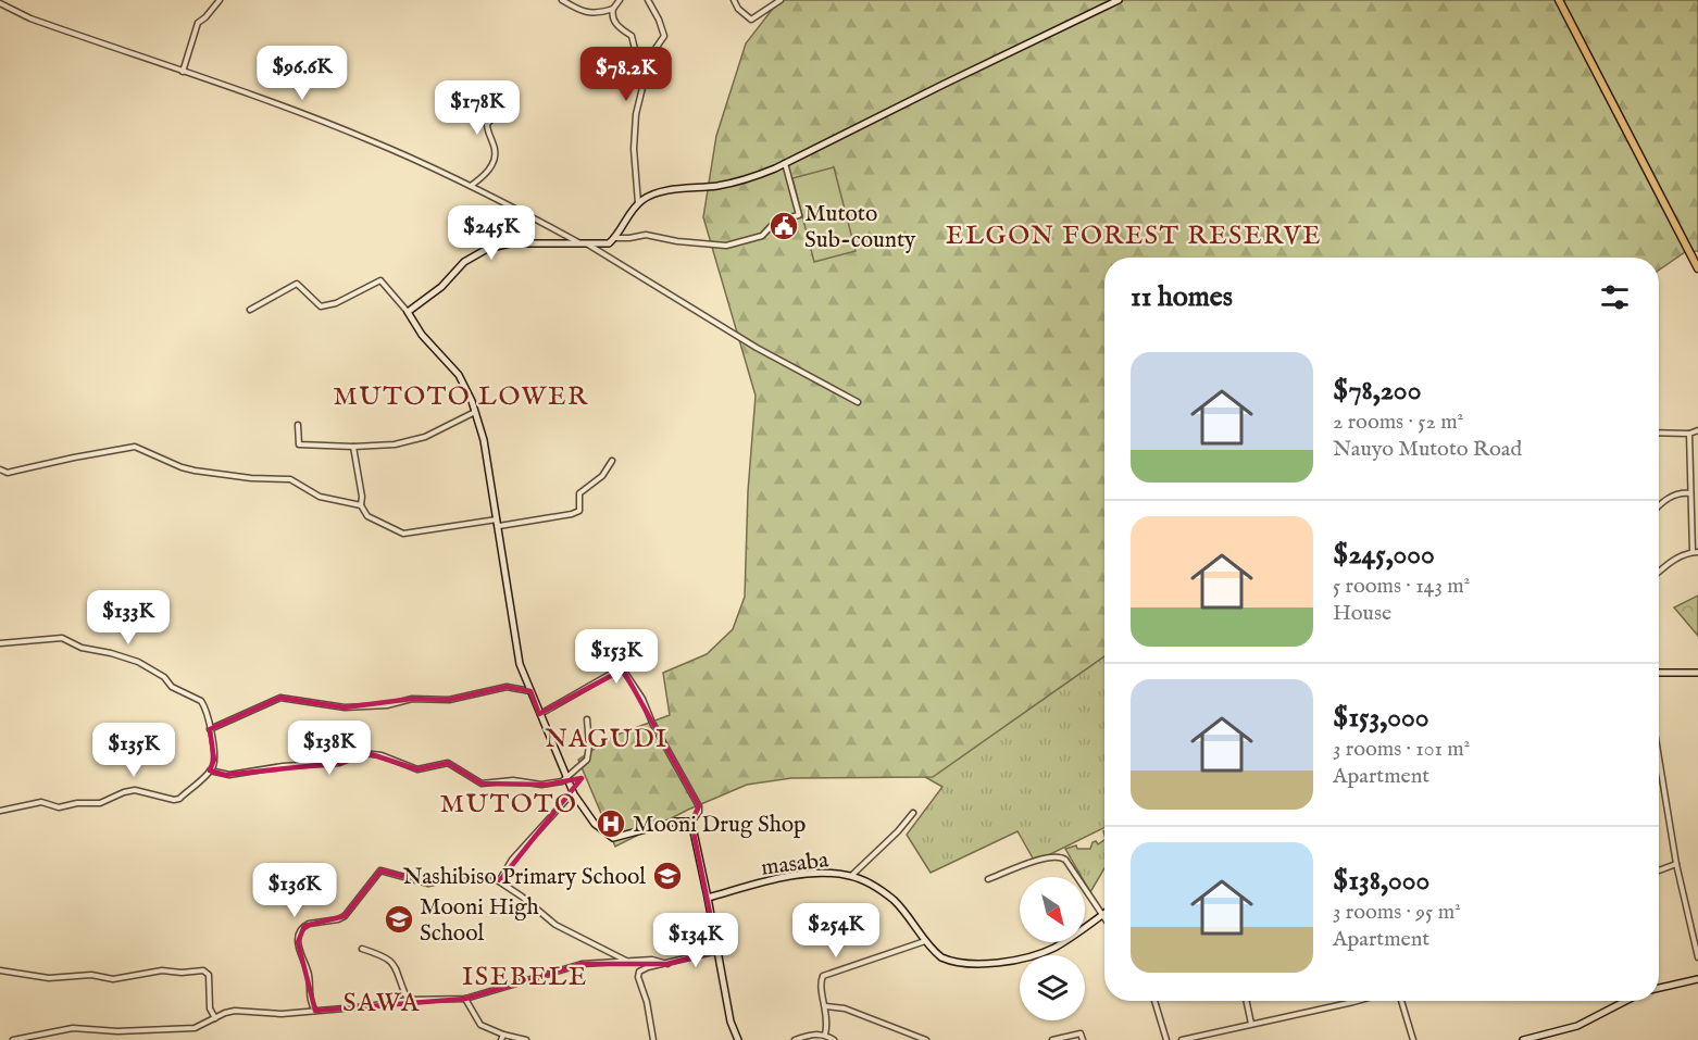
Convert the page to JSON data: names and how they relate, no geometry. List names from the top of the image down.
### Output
{
  "streets": {
    "street": ["masaba"]
  },
  "districts": [
    "ELGON FOREST RESERVE",
    "MUTOTO LOWER",
    "NAGUDI",
    "MUTOTO",
    "ISEBELE",
    "SAWA"
  ],
  "places": {
    "public building": ["Mutoto Sub-county"],
    "hospital": ["Mooni Drug Shop"],
    "school or university": ["Nashibiso Primary School", "Mooni High School"]
  },
  "north": "bottom right",
  "page": {
    "price": [
      "$96.6K",
      "$78.2K",
      "$178K",
      "$245K",
      "$133K",
      "$153K",
      "$138K",
      "$135K",
      "$136K",
      "$254K",
      "$134K"
    ],
    "heading": "11 homes",
    "list": [
      {
        "name": "$78,200",
        "note": "2 rooms · 52 m² · Nauyo Mutoto Road"
      },
      {
        "name": "$245,000",
        "note": "5 rooms · 143 m² · House"
      },
      {
        "name": "$153,000",
        "note": "3 rooms · 101 m² · Apartment"
      },
      {
        "name": "$138,000",
        "note": "3 rooms · 95 m² · Apartment"
      }
    ]
  }
}
